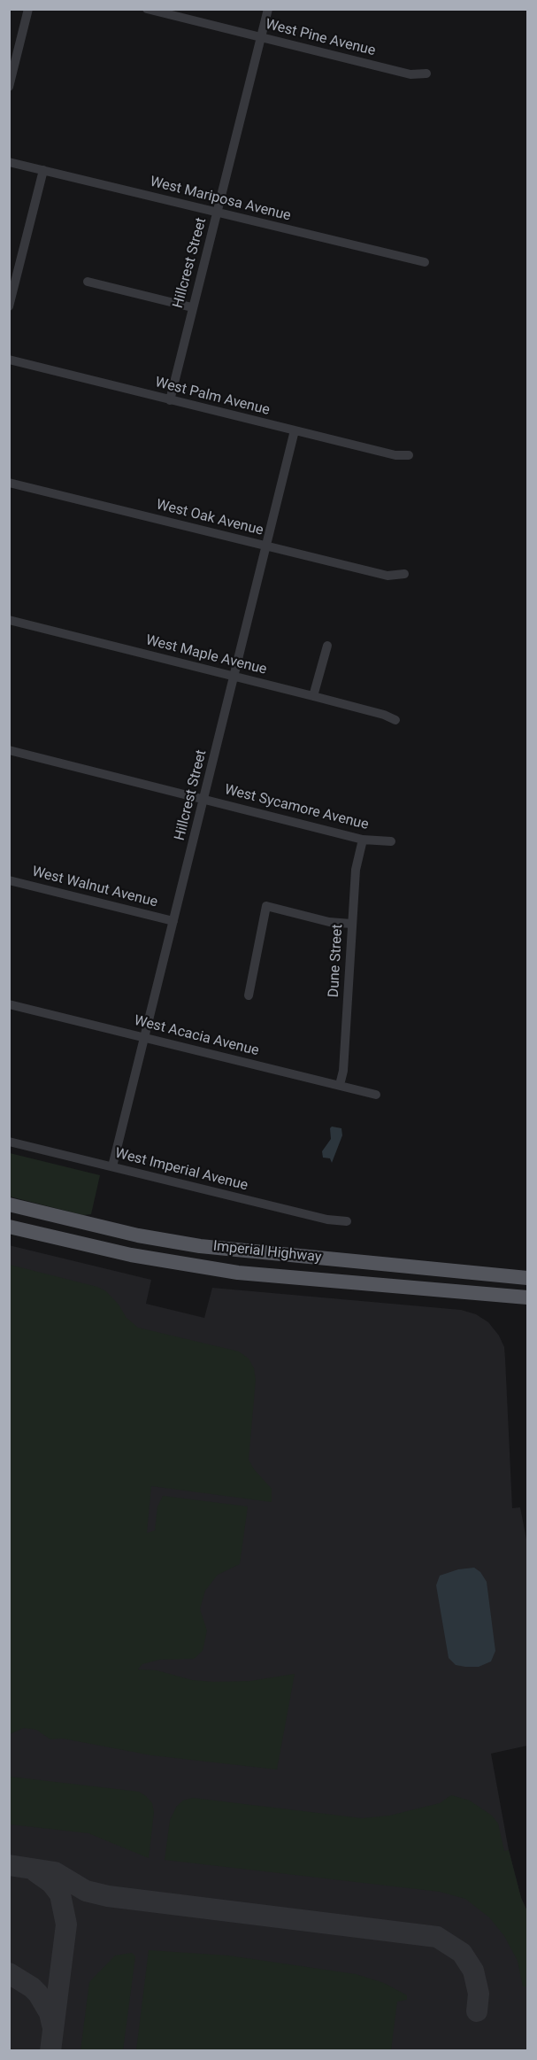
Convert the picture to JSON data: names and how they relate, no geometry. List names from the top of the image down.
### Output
{
  "streets": {
    "main road": ["Imperial Highway"],
    "street": [
      "West Pine Avenue",
      "West Mariposa Avenue",
      "Hillcrest Street",
      "West Palm Avenue",
      "West Oak Avenue",
      "West Maple Avenue",
      "West Sycamore Avenue",
      "West Walnut Avenue",
      "Dune Street",
      "West Acacia Avenue",
      "West Imperial Avenue"
    ]
  },
  "crossings": [
    ["West Pine Avenue", "Hillcrest Street"],
    ["West Mariposa Avenue", "Hillcrest Street"],
    ["Hillcrest Street", "West Palm Avenue"],
    ["Hillcrest Street", "West Oak Avenue"],
    ["Hillcrest Street", "West Maple Avenue"],
    ["Hillcrest Street", "West Sycamore Avenue"],
    ["Hillcrest Street", "West Walnut Avenue"],
    ["Hillcrest Street", "West Acacia Avenue"],
    ["Hillcrest Street", "West Imperial Avenue"],
    ["West Sycamore Avenue", "Dune Street"],
    ["Dune Street", "West Acacia Avenue"]
  ]
}
